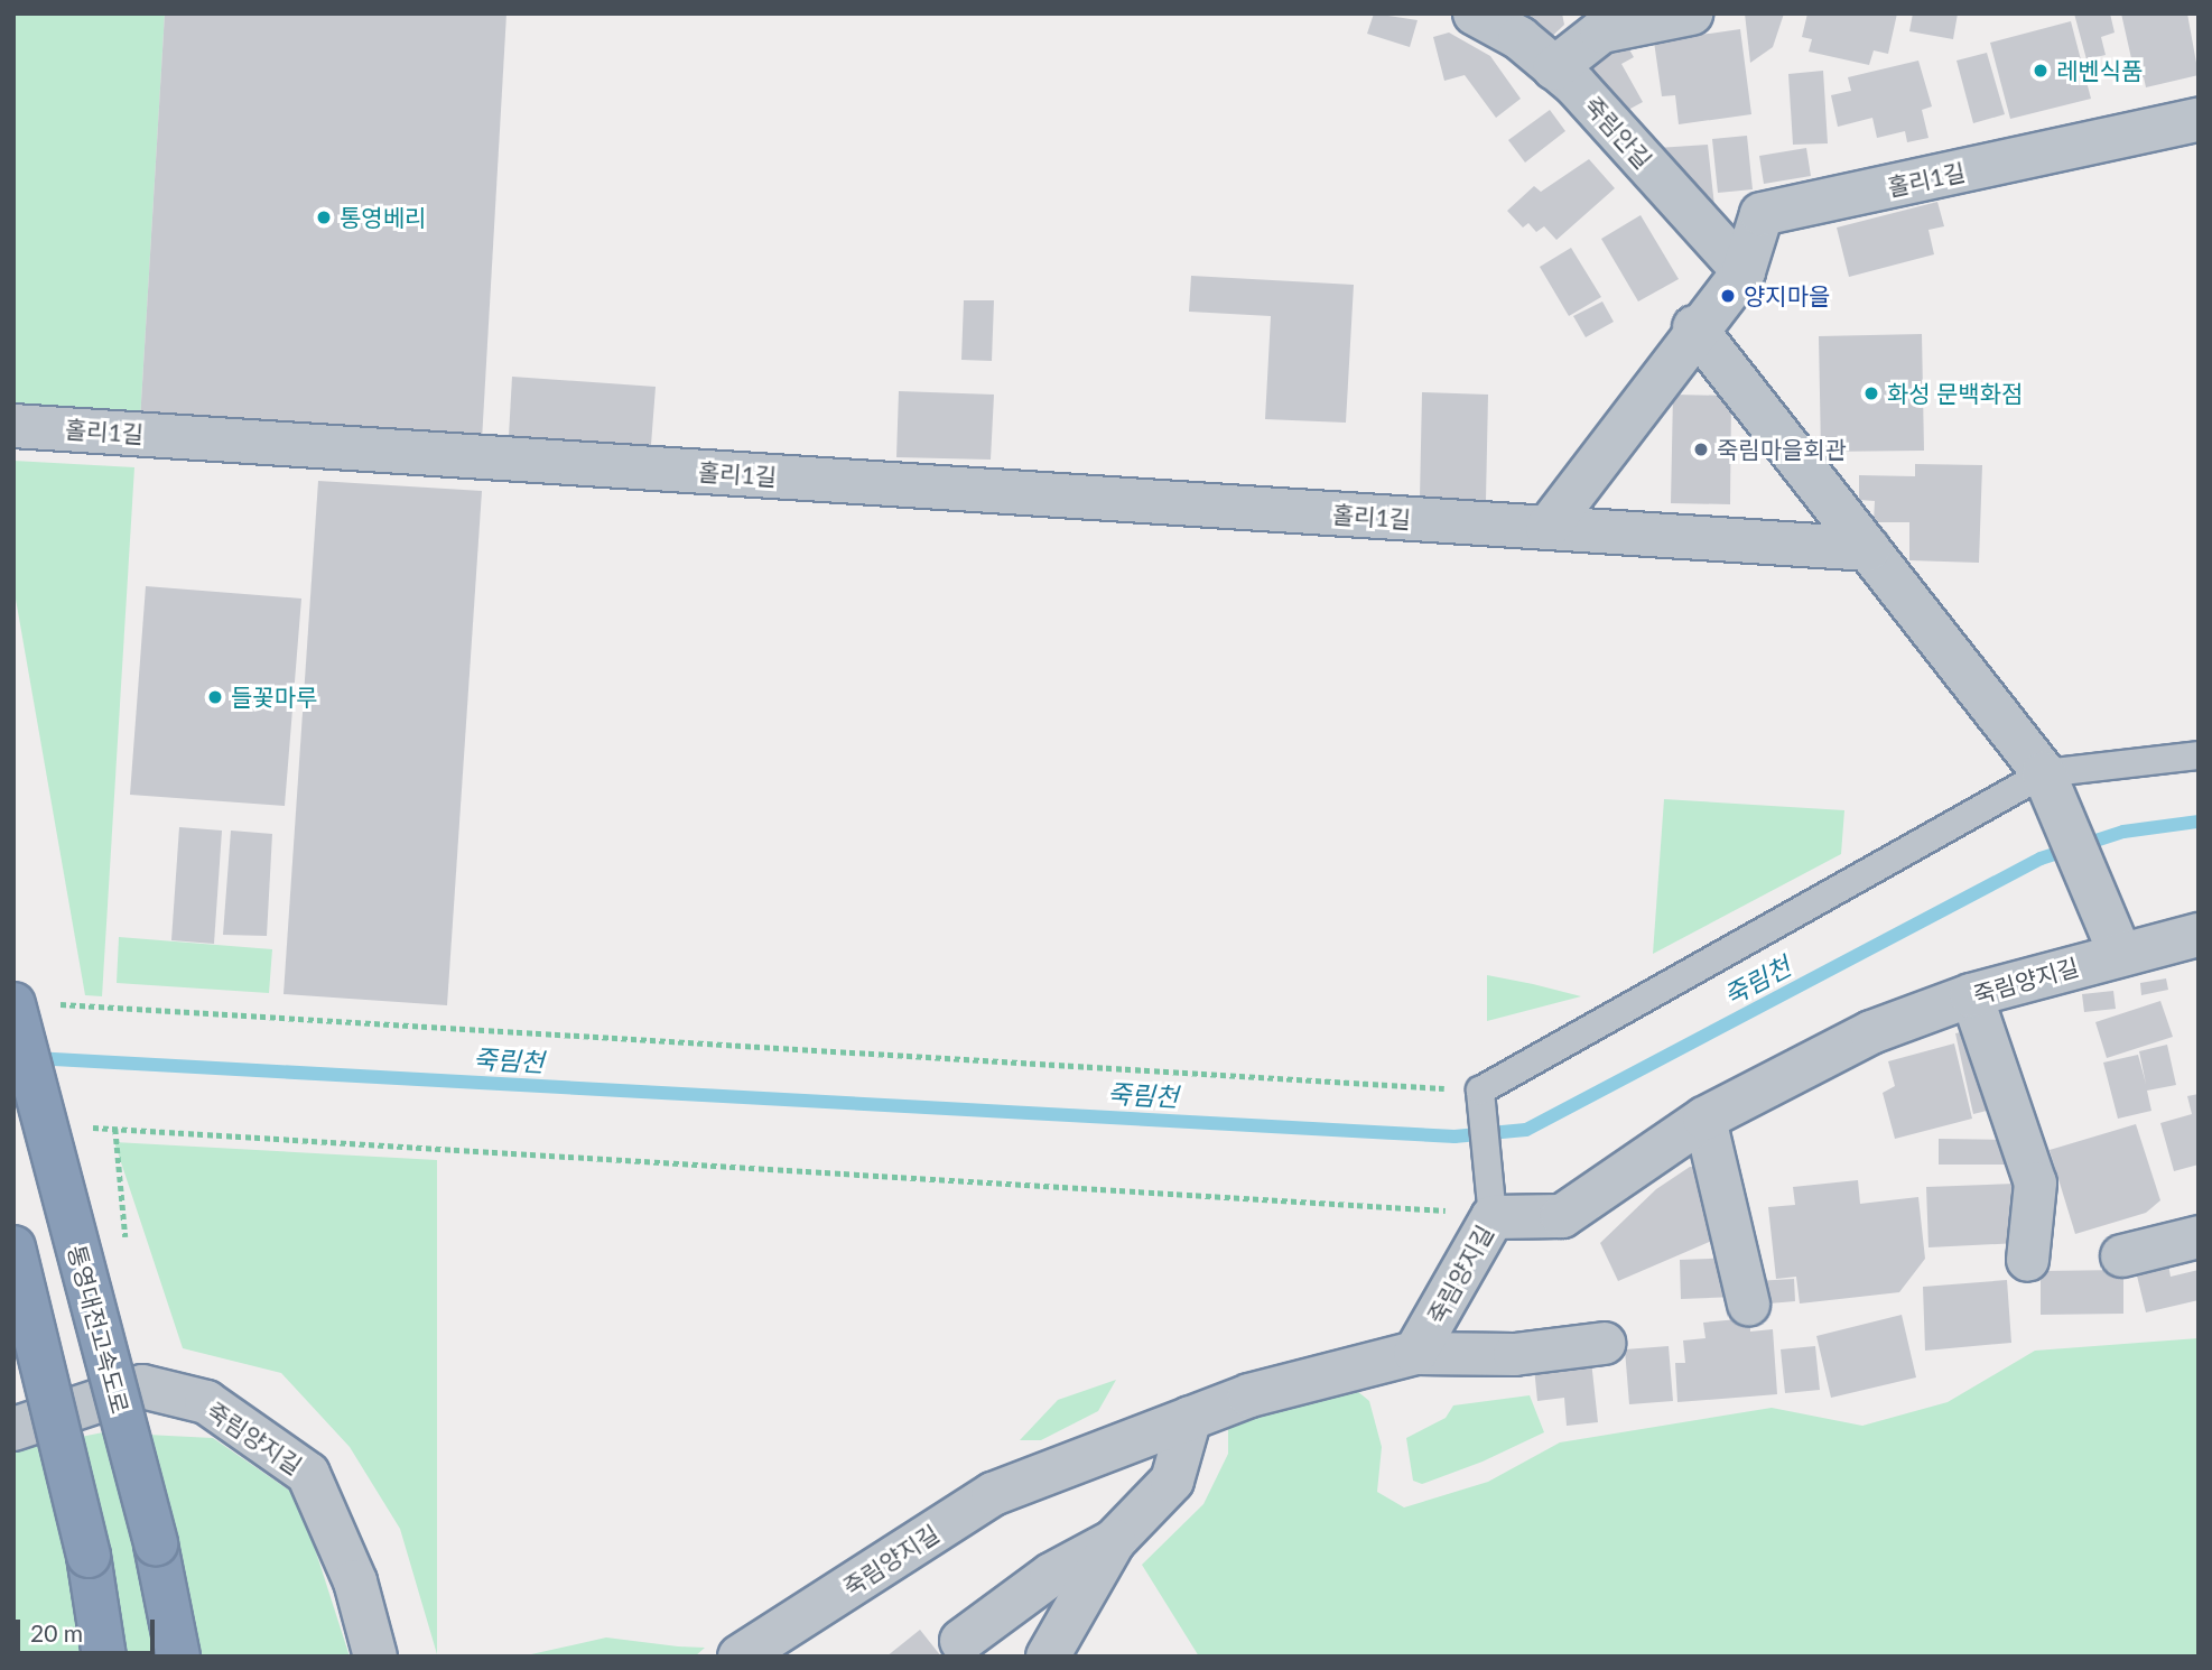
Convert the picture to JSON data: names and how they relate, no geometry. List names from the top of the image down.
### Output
{
  "streets": {
    "highway": ["통영대전고속도로"],
    "street": ["죽림안길", "홀리1길", "죽림양지길"]
  },
  "crossings": [
    ["죽림안길", "홀리1길"]
  ],
  "water": ["죽림천"],
  "places": [
    "레벤식품",
    "통영베리",
    "양지마을",
    "화성 문백화점",
    "죽림마을회관",
    "들꽃마루"
  ],
  "scale_bar": "20 m"
}
